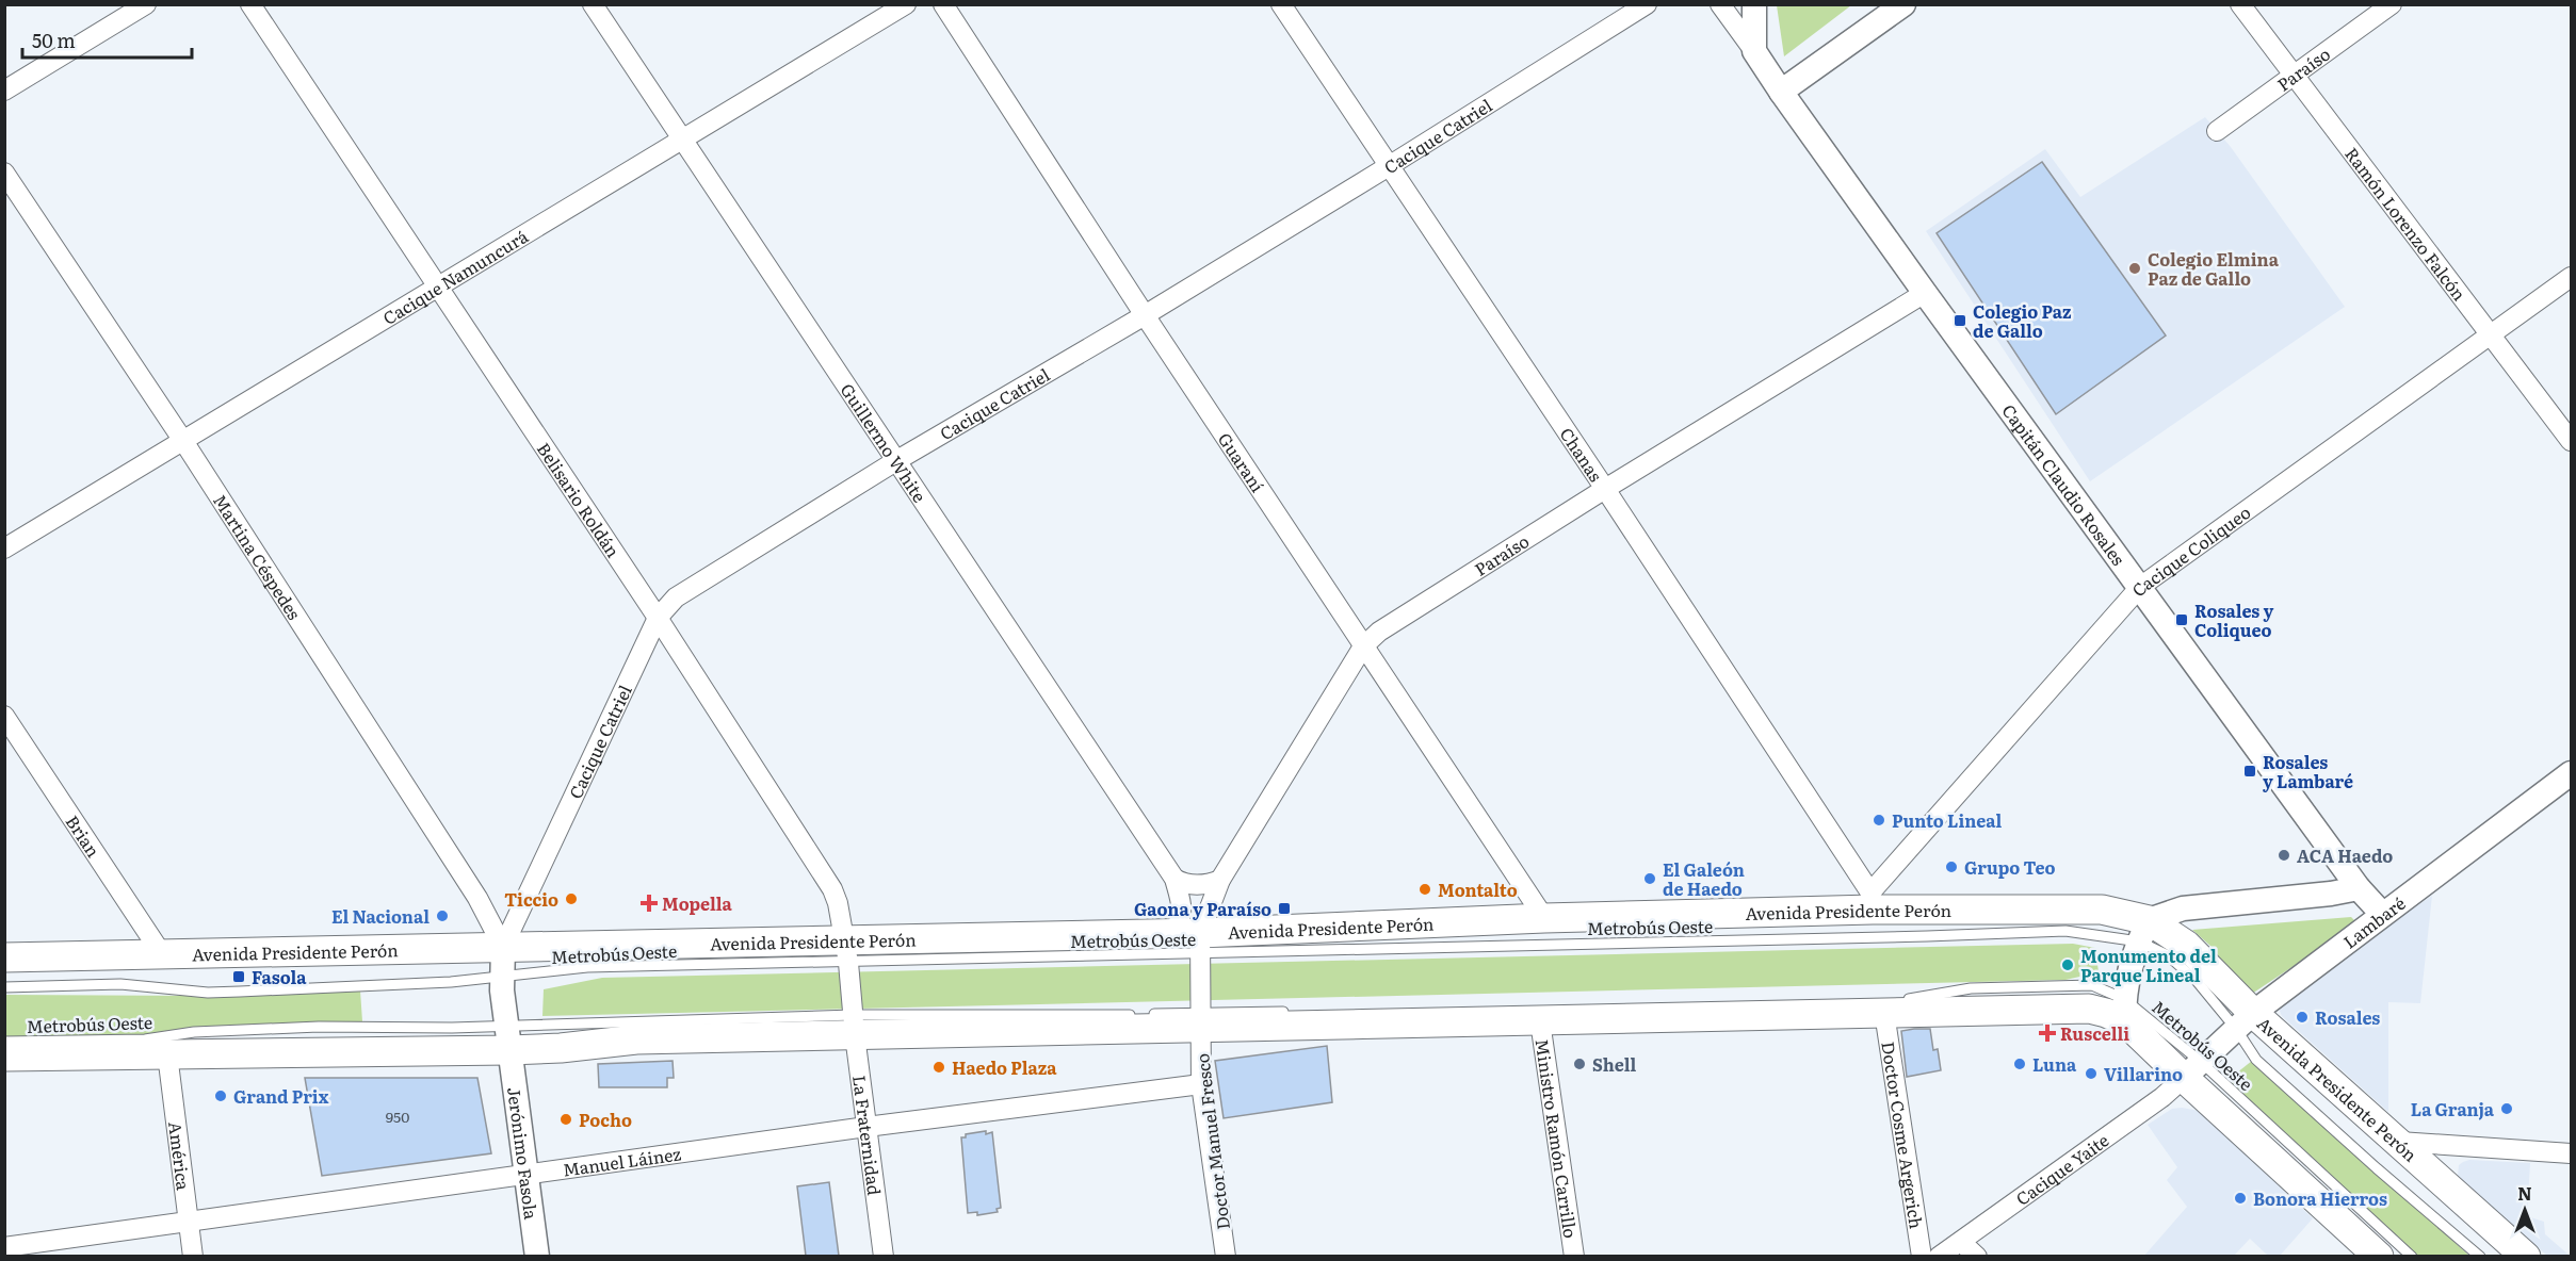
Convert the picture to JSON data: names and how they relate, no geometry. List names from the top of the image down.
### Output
{
  "streets": {
    "main road": ["Avenida Presidente Perón"],
    "street": [
      "Paraíso",
      "Cacique Catriel",
      "Ramón Lorenzo Falcón",
      "Cacique Namuncurá",
      "Guillermo White",
      "Chanas",
      "Guaraní",
      "Capitán Claudio Rosales",
      "Belisario Roldán",
      "Cacique Coliqueo",
      "Martina Céspedes",
      "Brian",
      "Lambaré",
      "Doctor Cosme Argerich",
      "La Fraternidad",
      "Ministro Ramón Carrillo",
      "Doctor Manuel Fresco",
      "Jerónimo Fasola",
      "América",
      "Manuel Láinez",
      "Cacique Yaite"
    ],
    "lane": ["Metrobús Oeste"]
  },
  "crossings": [
    ["Paraíso", "Ramón Lorenzo Falcón"],
    ["Paraíso", "Guillermo White"],
    ["Paraíso", "Chanas"],
    ["Paraíso", "Guaraní"],
    ["Paraíso", "Capitán Claudio Rosales"],
    ["Paraíso", "Avenida Presidente Perón"],
    ["Paraíso", "Metrobús Oeste"],
    ["Paraíso", "Doctor Manuel Fresco"],
    ["Cacique Catriel", "Guillermo White"],
    ["Cacique Catriel", "Chanas"],
    ["Cacique Catriel", "Guaraní"],
    ["Cacique Catriel", "Belisario Roldán"],
    ["Cacique Catriel", "Martina Céspedes"],
    ["Cacique Catriel", "Avenida Presidente Perón"],
    ["Cacique Catriel", "Jerónimo Fasola"],
    ["Ramón Lorenzo Falcón", "Cacique Coliqueo"],
    ["Cacique Namuncurá", "Guillermo White"],
    ["Cacique Namuncurá", "Belisario Roldán"],
    ["Cacique Namuncurá", "Martina Céspedes"],
    ["Guillermo White", "Avenida Presidente Perón"],
    ["Guillermo White", "Metrobús Oeste"],
    ["Guillermo White", "Doctor Manuel Fresco"],
    ["Chanas", "Cacique Coliqueo"],
    ["Chanas", "Avenida Presidente Perón"],
    ["Guaraní", "Avenida Presidente Perón"],
    ["Capitán Claudio Rosales", "Cacique Coliqueo"],
    ["Capitán Claudio Rosales", "Lambaré"],
    ["Belisario Roldán", "Avenida Presidente Perón"],
    ["Belisario Roldán", "Metrobús Oeste"],
    ["Belisario Roldán", "La Fraternidad"],
    ["Cacique Coliqueo", "Avenida Presidente Perón"],
    ["Martina Céspedes", "Avenida Presidente Perón"],
    ["Martina Céspedes", "Jerónimo Fasola"],
    ["Brian", "Avenida Presidente Perón"],
    ["Avenida Presidente Perón", "Lambaré"],
    ["Avenida Presidente Perón", "Metrobús Oeste"],
    ["Avenida Presidente Perón", "Doctor Manuel Fresco"],
    ["Avenida Presidente Perón", "Jerónimo Fasola"],
    ["Lambaré", "Metrobús Oeste"],
    ["Lambaré", "Cacique Yaite"],
    ["Metrobús Oeste", "Doctor Manuel Fresco"],
    ["Metrobús Oeste", "Jerónimo Fasola"],
    ["Metrobús Oeste", "Cacique Yaite"],
    ["La Fraternidad", "Manuel Láinez"],
    ["Doctor Manuel Fresco", "Manuel Láinez"],
    ["Jerónimo Fasola", "Manuel Láinez"],
    ["América", "Manuel Láinez"]
  ],
  "places": {
    "other": [
      "Colegio Elmina Paz de Gallo",
      "Punto Lineal",
      "ACA Haedo",
      "Grupo Teo",
      "El Galeón de Haedo",
      "Montalto",
      "Ticcio",
      "El Nacional",
      "Monumento del Parque Lineal",
      "Rosales",
      "Shell",
      "Luna",
      "Haedo Plaza",
      "Villarino",
      "Grand Prix",
      "La Granja",
      "Pocho",
      "Bonora Hierros"
    ],
    "transit": [
      "Colegio Paz de Gallo",
      "Rosales y Coliqueo",
      "Rosales y Lambaré",
      "Gaona y Paraíso",
      "Fasola"
    ],
    "health": ["Mopella", "Ruscelli"]
  },
  "house_numbers": ["950"],
  "scale_bar": "50 m",
  "north": "top"
}
